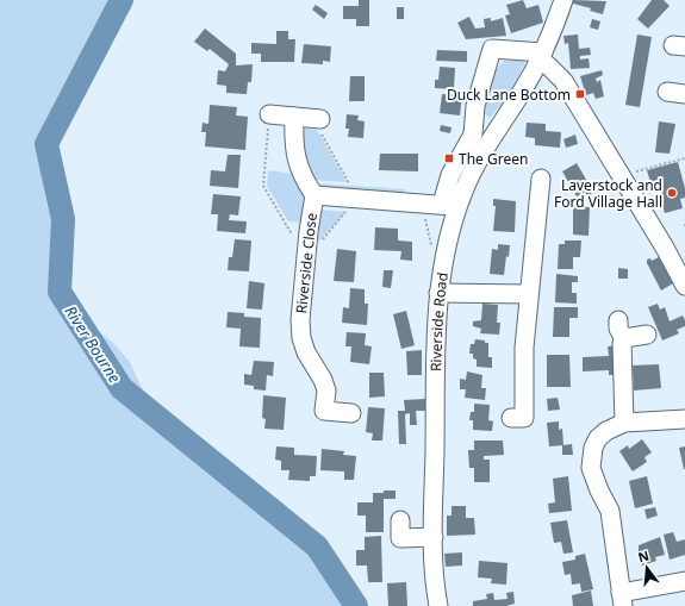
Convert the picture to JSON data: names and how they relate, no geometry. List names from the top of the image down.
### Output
{
  "streets": {
    "street": ["Riverside Close", "Riverside Road"]
  },
  "water": ["River Bourne"],
  "places": {
    "transit": ["Duck Lane Bottom", "The Green"],
    "other": ["Laverstock and Ford Village Hall"]
  },
  "north": "top"
}
